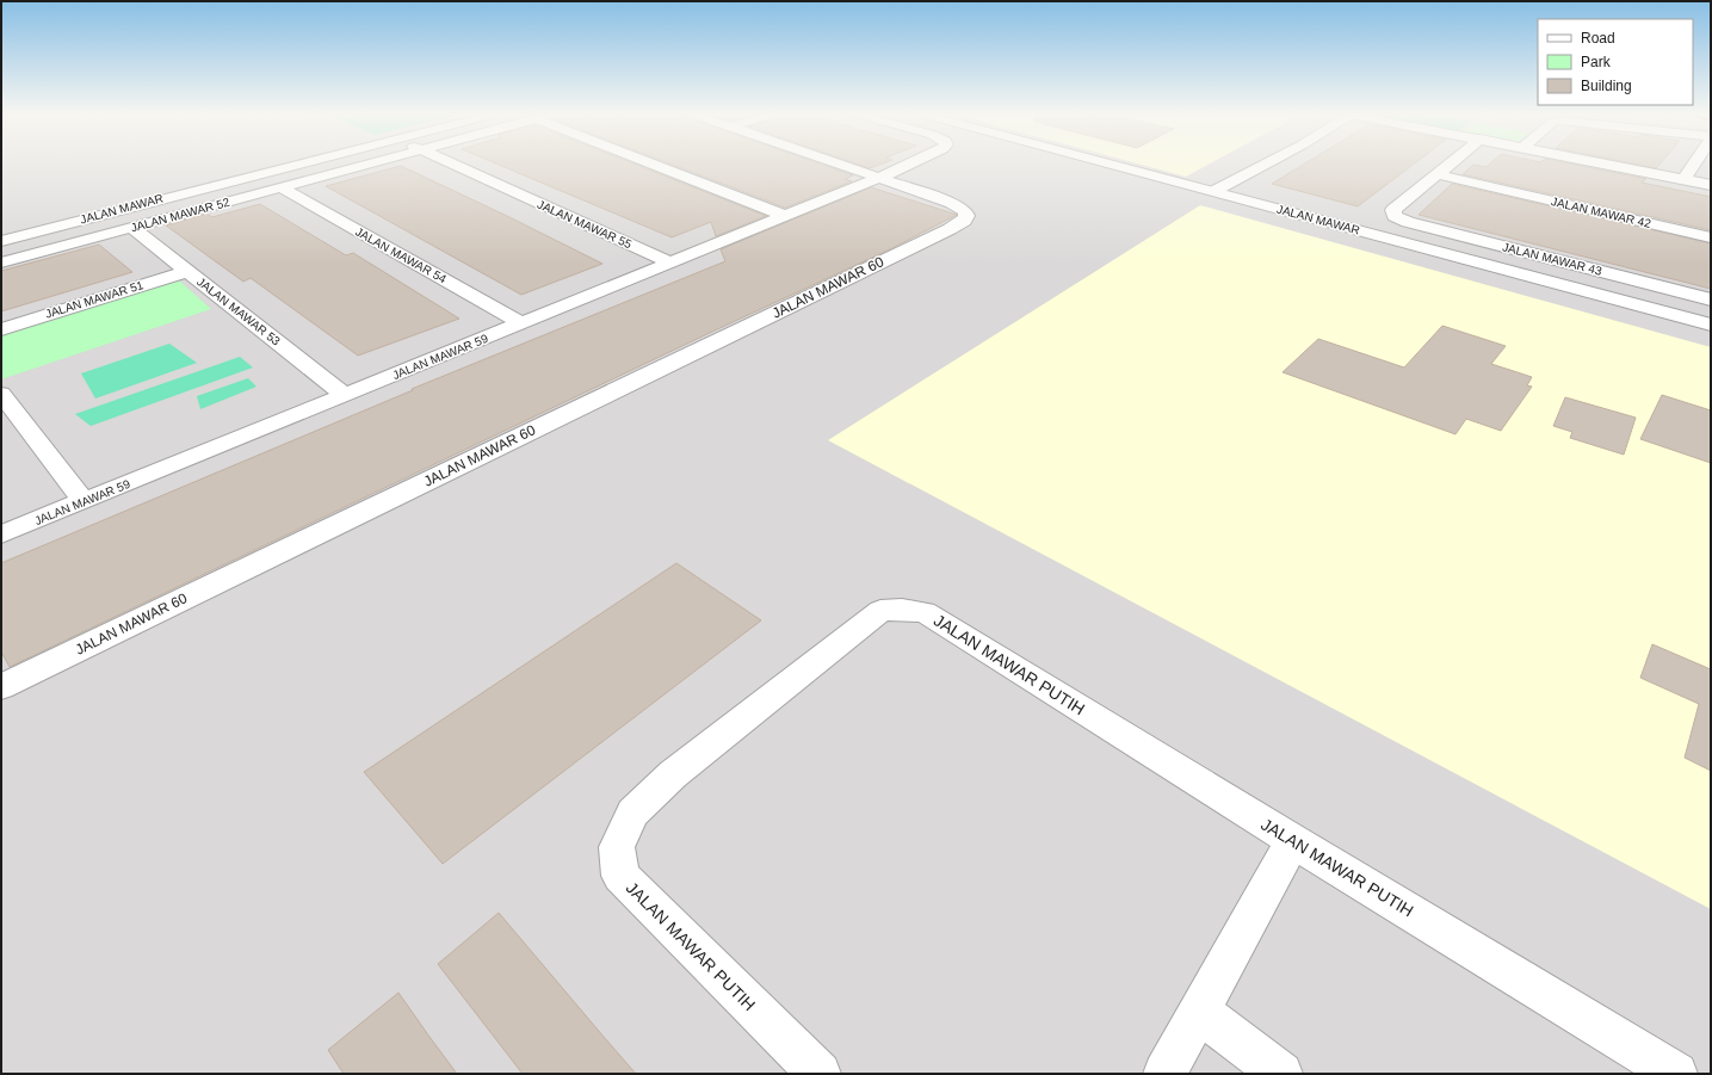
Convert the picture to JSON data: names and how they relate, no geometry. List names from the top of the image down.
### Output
{
  "streets": {
    "street": [
      "JALAN MAWAR",
      "JALAN MAWAR 42",
      "JALAN MAWAR 52",
      "JALAN MAWAR 55",
      "JALAN MAWAR 54",
      "JALAN MAWAR 43",
      "JALAN MAWAR 60",
      "JALAN MAWAR 51",
      "JALAN MAWAR 53",
      "JALAN MAWAR 59",
      "JALAN MAWAR PUTIH"
    ]
  },
  "crossings": [
    ["JALAN MAWAR 42", "JALAN MAWAR 43"],
    ["JALAN MAWAR 52", "JALAN MAWAR 54"],
    ["JALAN MAWAR 52", "JALAN MAWAR 53"],
    ["JALAN MAWAR 55", "JALAN MAWAR 59"],
    ["JALAN MAWAR 54", "JALAN MAWAR 59"],
    ["JALAN MAWAR 60", "JALAN MAWAR 59"],
    ["JALAN MAWAR 51", "JALAN MAWAR 53"],
    ["JALAN MAWAR 53", "JALAN MAWAR 59"]
  ],
  "legend": ["Road", "Park", "Building"]
}
